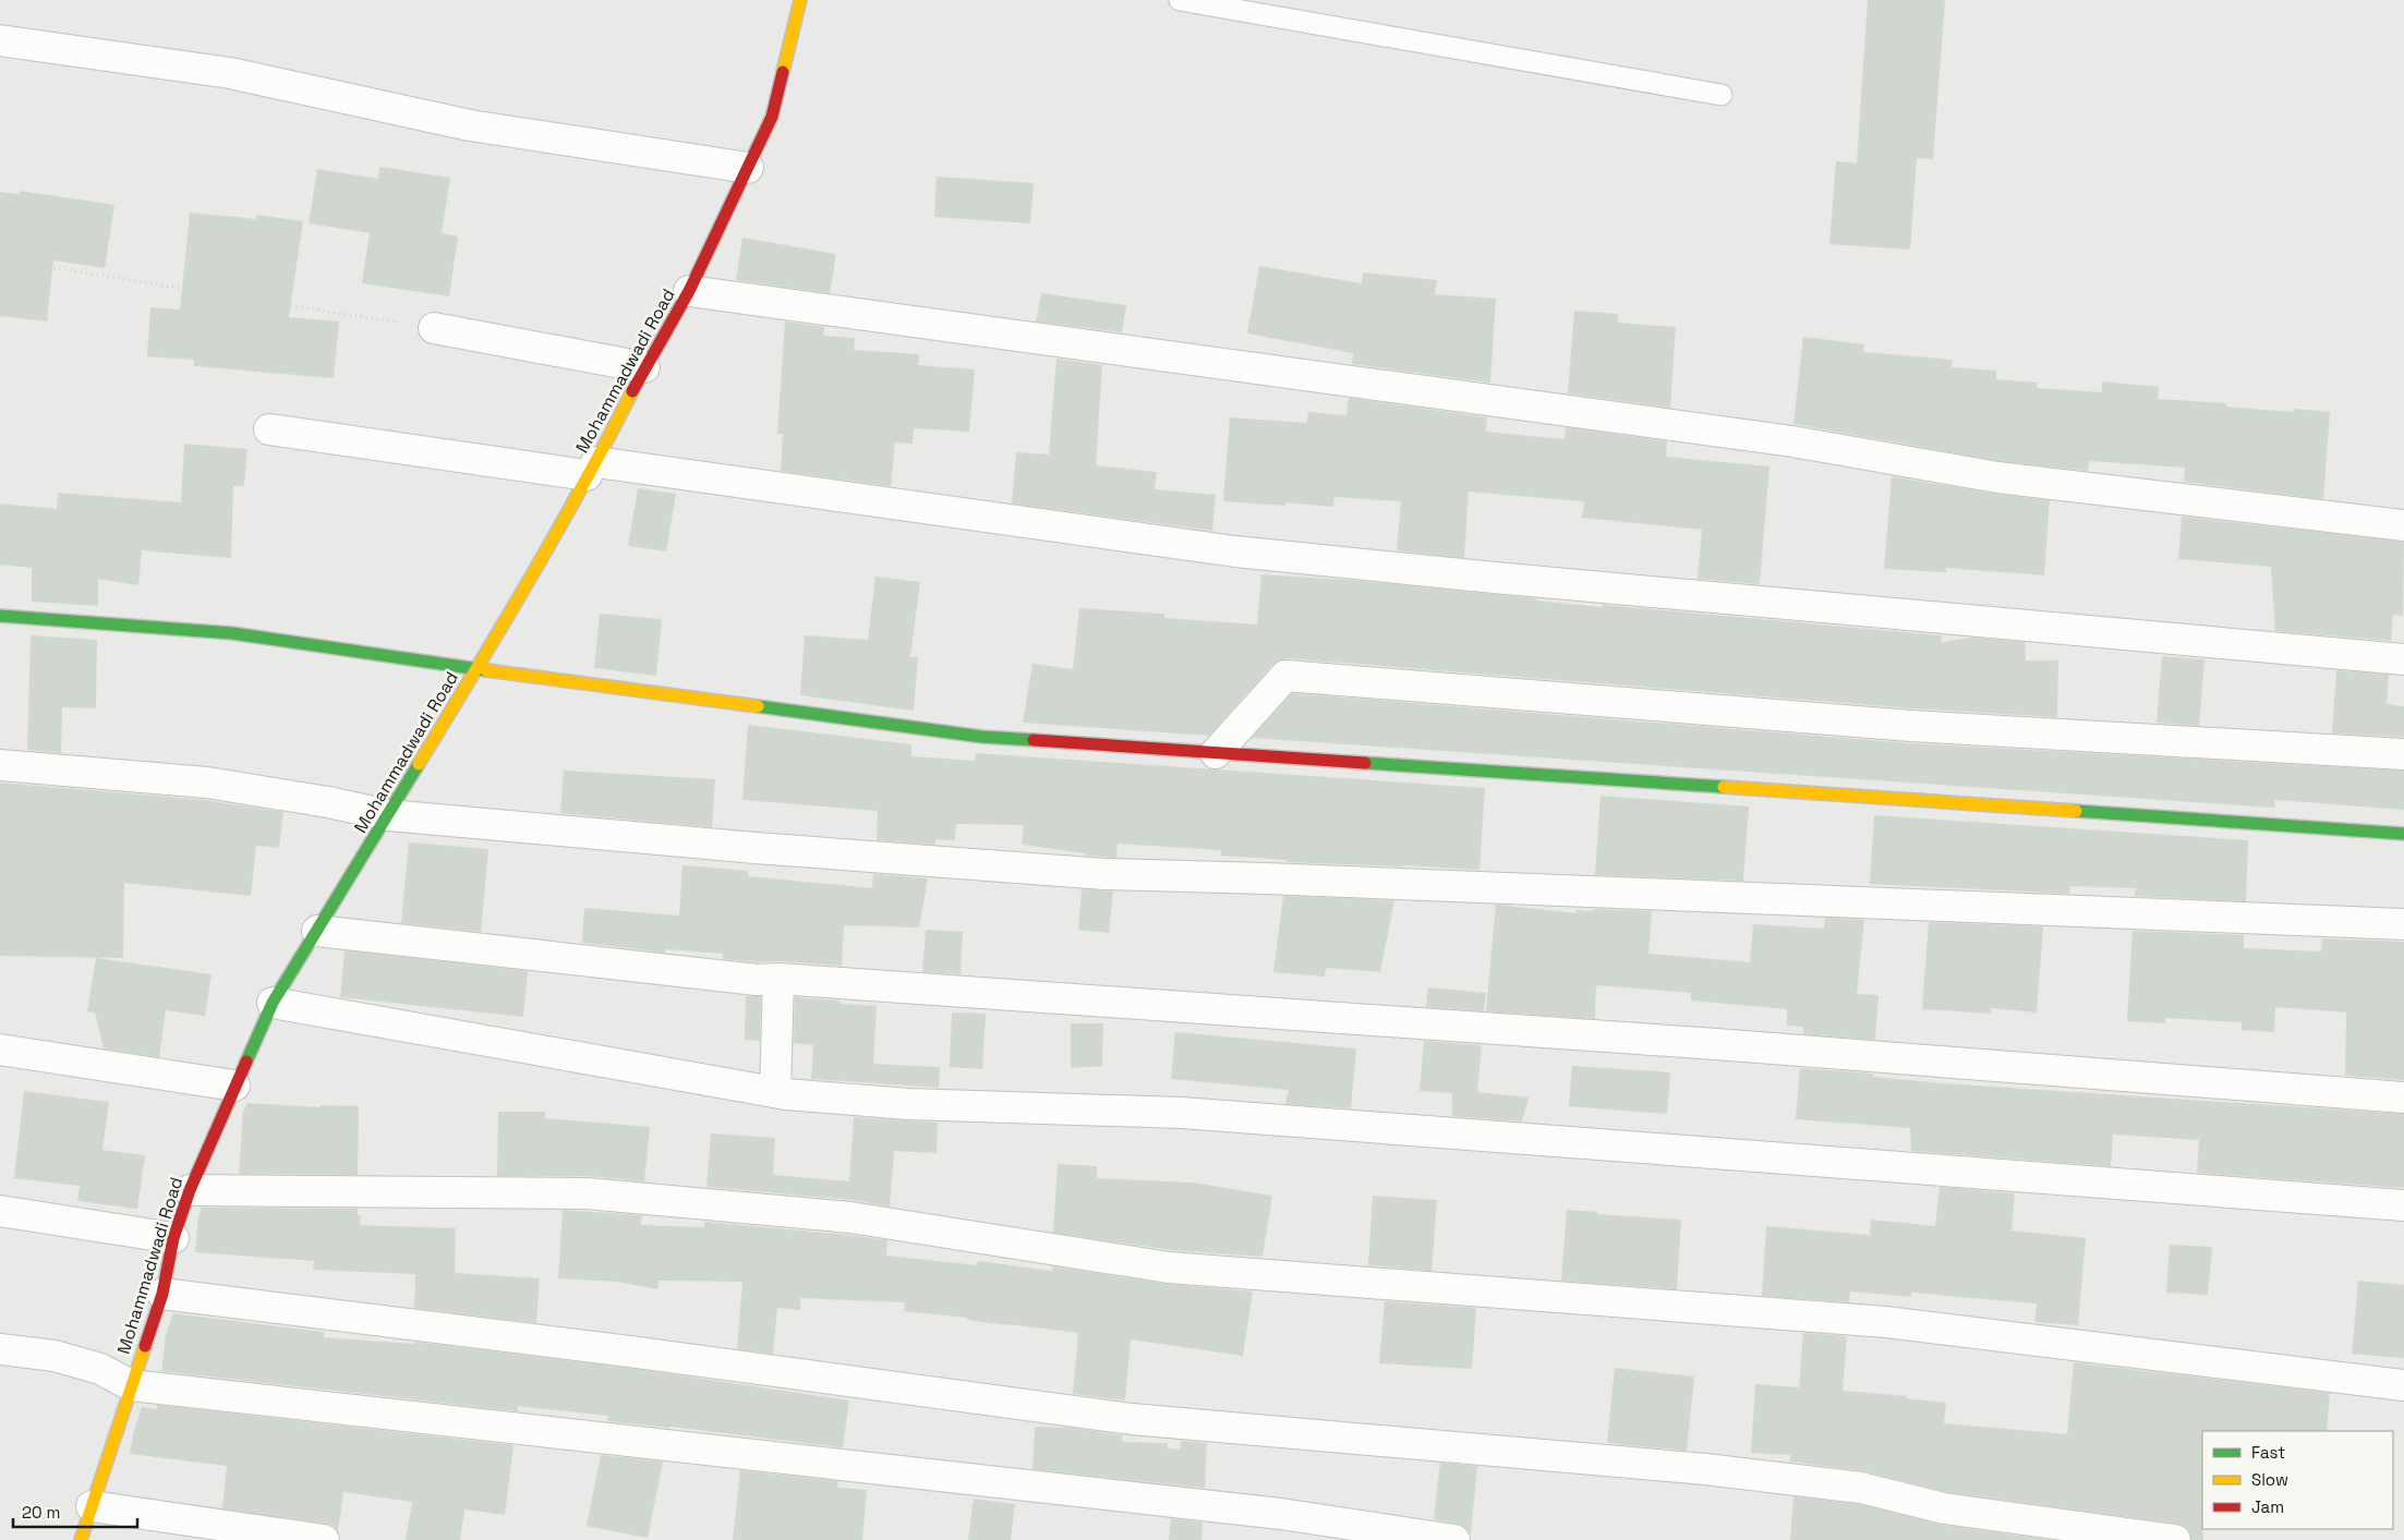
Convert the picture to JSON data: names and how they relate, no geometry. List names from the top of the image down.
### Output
{
  "streets": {
    "street": ["Mohammadwadi Road"]
  },
  "legend": ["Fast", "Slow", "Jam"],
  "scale_bar": "20 m"
}
